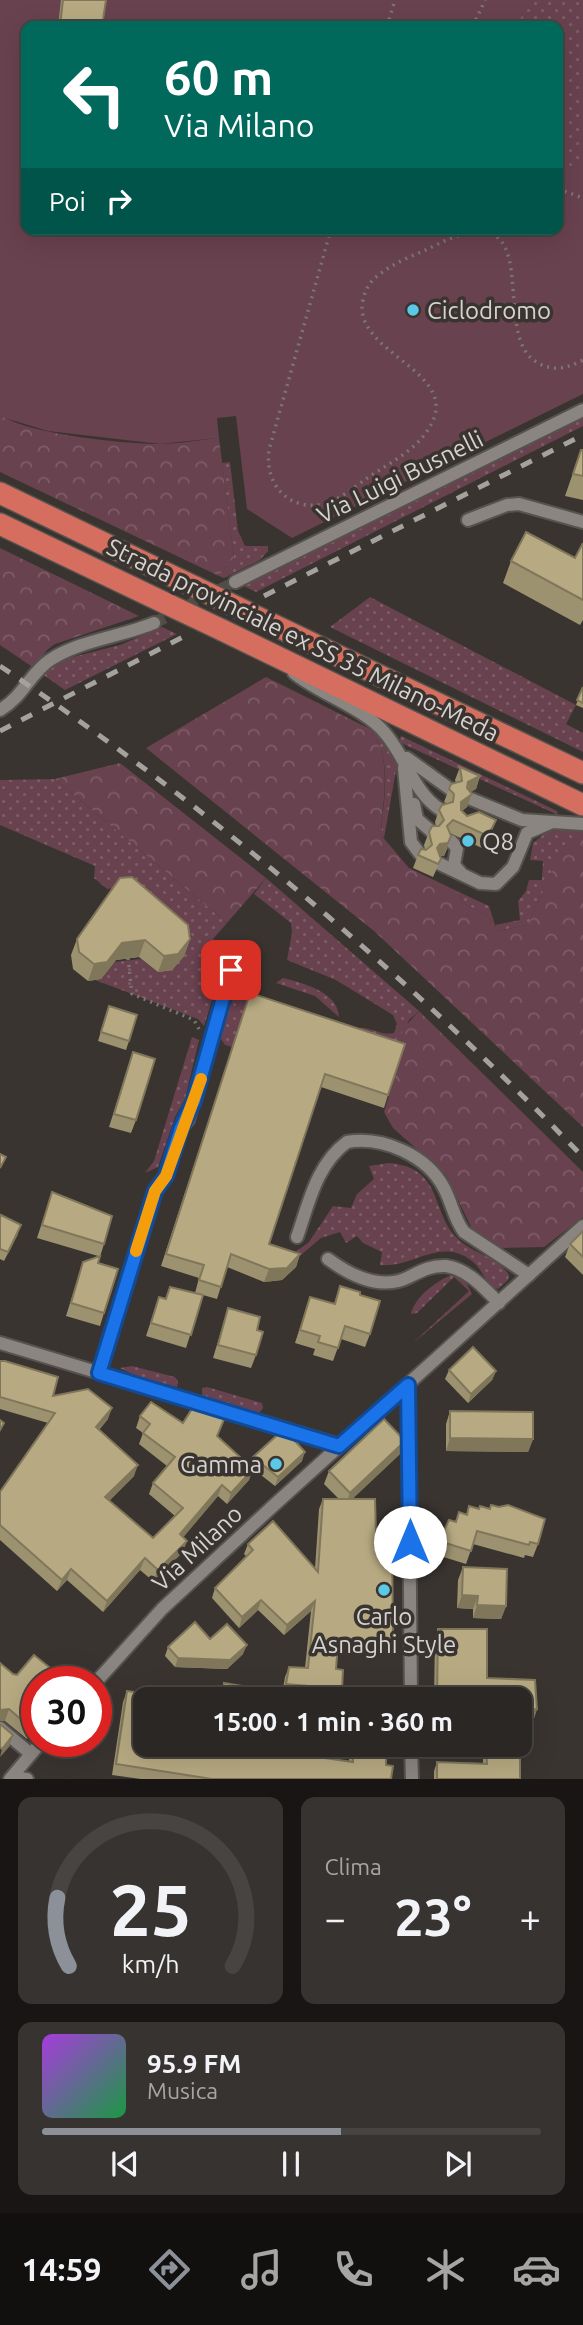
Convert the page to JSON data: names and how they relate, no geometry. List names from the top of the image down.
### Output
{
  "streets": {
    "highway": ["Strada provinciale ex SS 35 Milano-Meda"],
    "street": ["Via Luigi Busnelli", "Via Milano"]
  },
  "places": [
    "Ciclodromo",
    "Q8",
    "Gamma",
    "Carlo Asnaghi Style"
  ],
  "page": {
    "turn": ["60 m", "Via Milano"],
    "then": "Poi",
    "limit": "30",
    "trip": "15:00 · 1 min · 360 m",
    "tile": "Clima",
    "heat": ["−", "23°", "+"],
    "song": ["95.9 FM", "Musica"],
    "tabs": "14:59",
    "gauge": ["25", "km/h"]
  }
}
